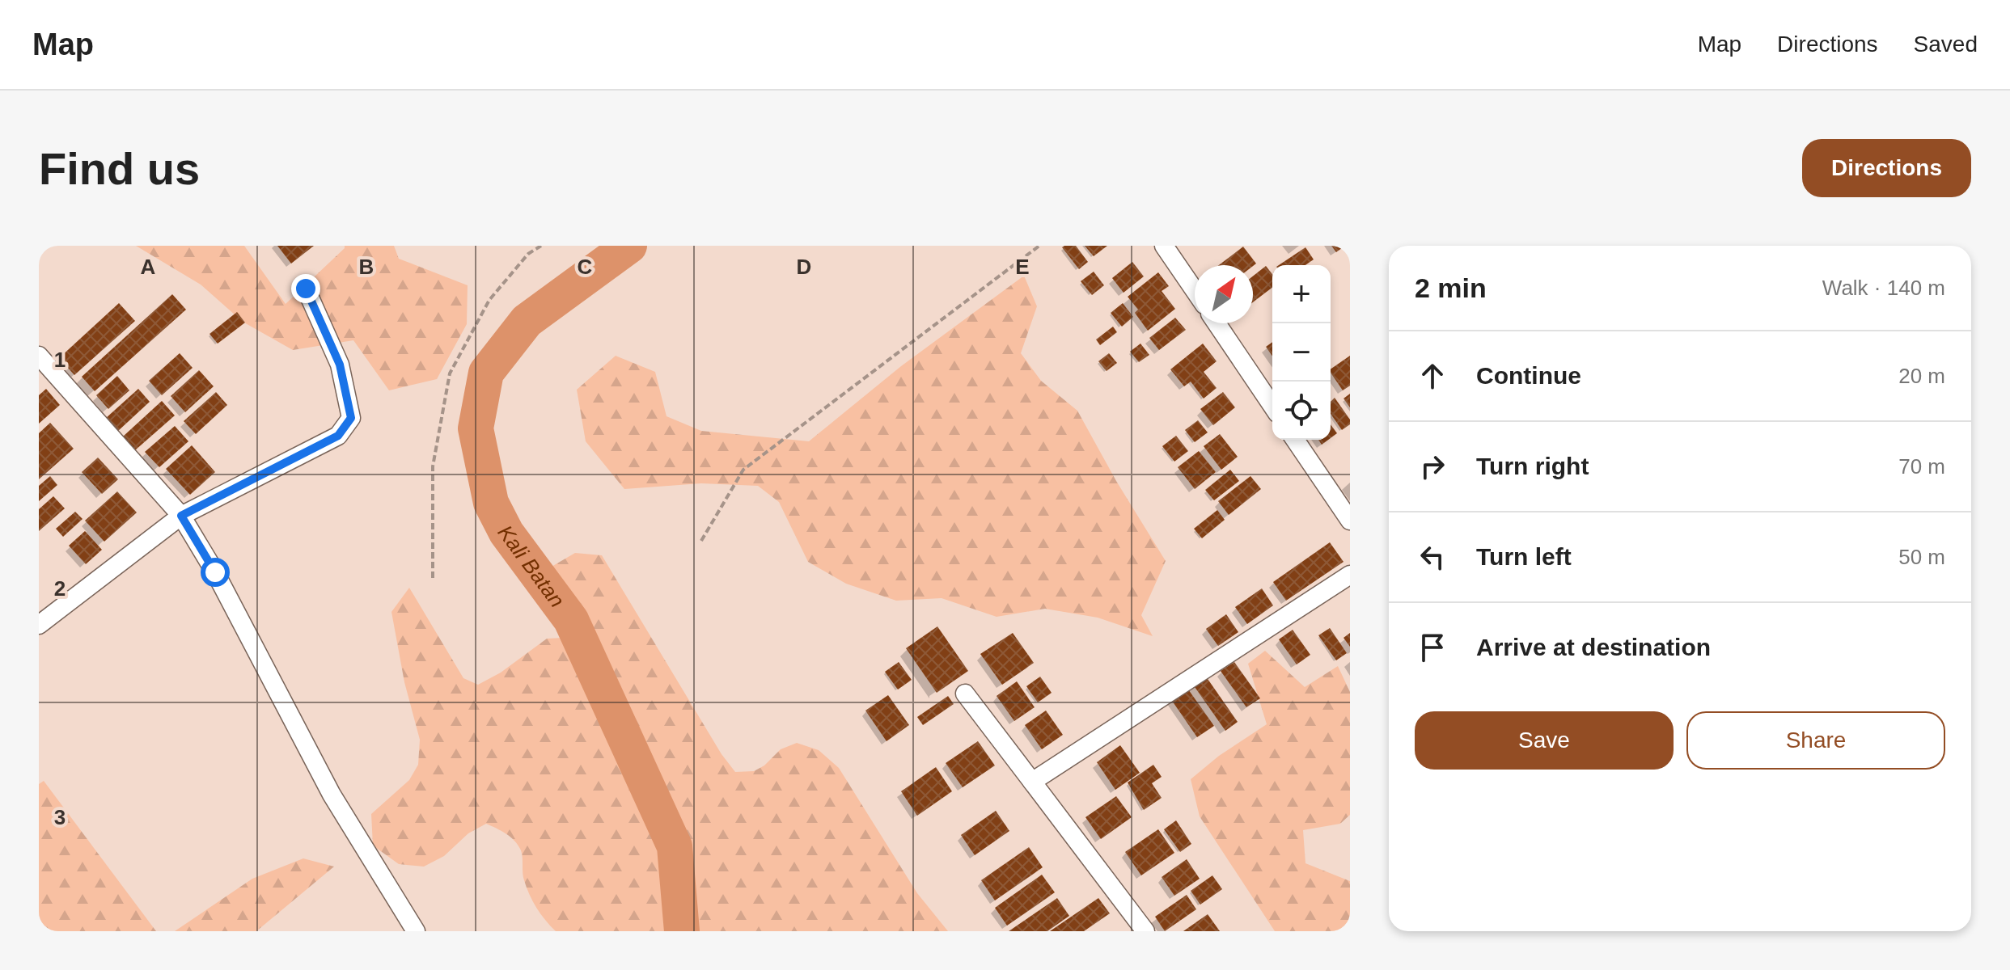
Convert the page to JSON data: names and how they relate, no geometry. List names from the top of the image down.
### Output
{
  "water": ["Kali Batan"],
  "north": "top right",
  "page": {
    "header": "Map",
    "nav": ["Map", "Directions", "Saved"],
    "buttons": [
      "Directions",
      ["Save", "Share"]
    ],
    "title": "Find us",
    "heading": ["2 min", "Walk · 140 m"],
    "map_buttons": ["+", "−"],
    "list": [
      ["Continue", "20 m"],
      ["Turn right", "70 m"],
      ["Turn left", "50 m"],
      "Arrive at destination"
    ]
  },
  "grid": {
    "columns": [
      "A",
      "B",
      "C",
      "D",
      "E"
    ],
    "rows": ["1", "2", "3"]
  }
}
